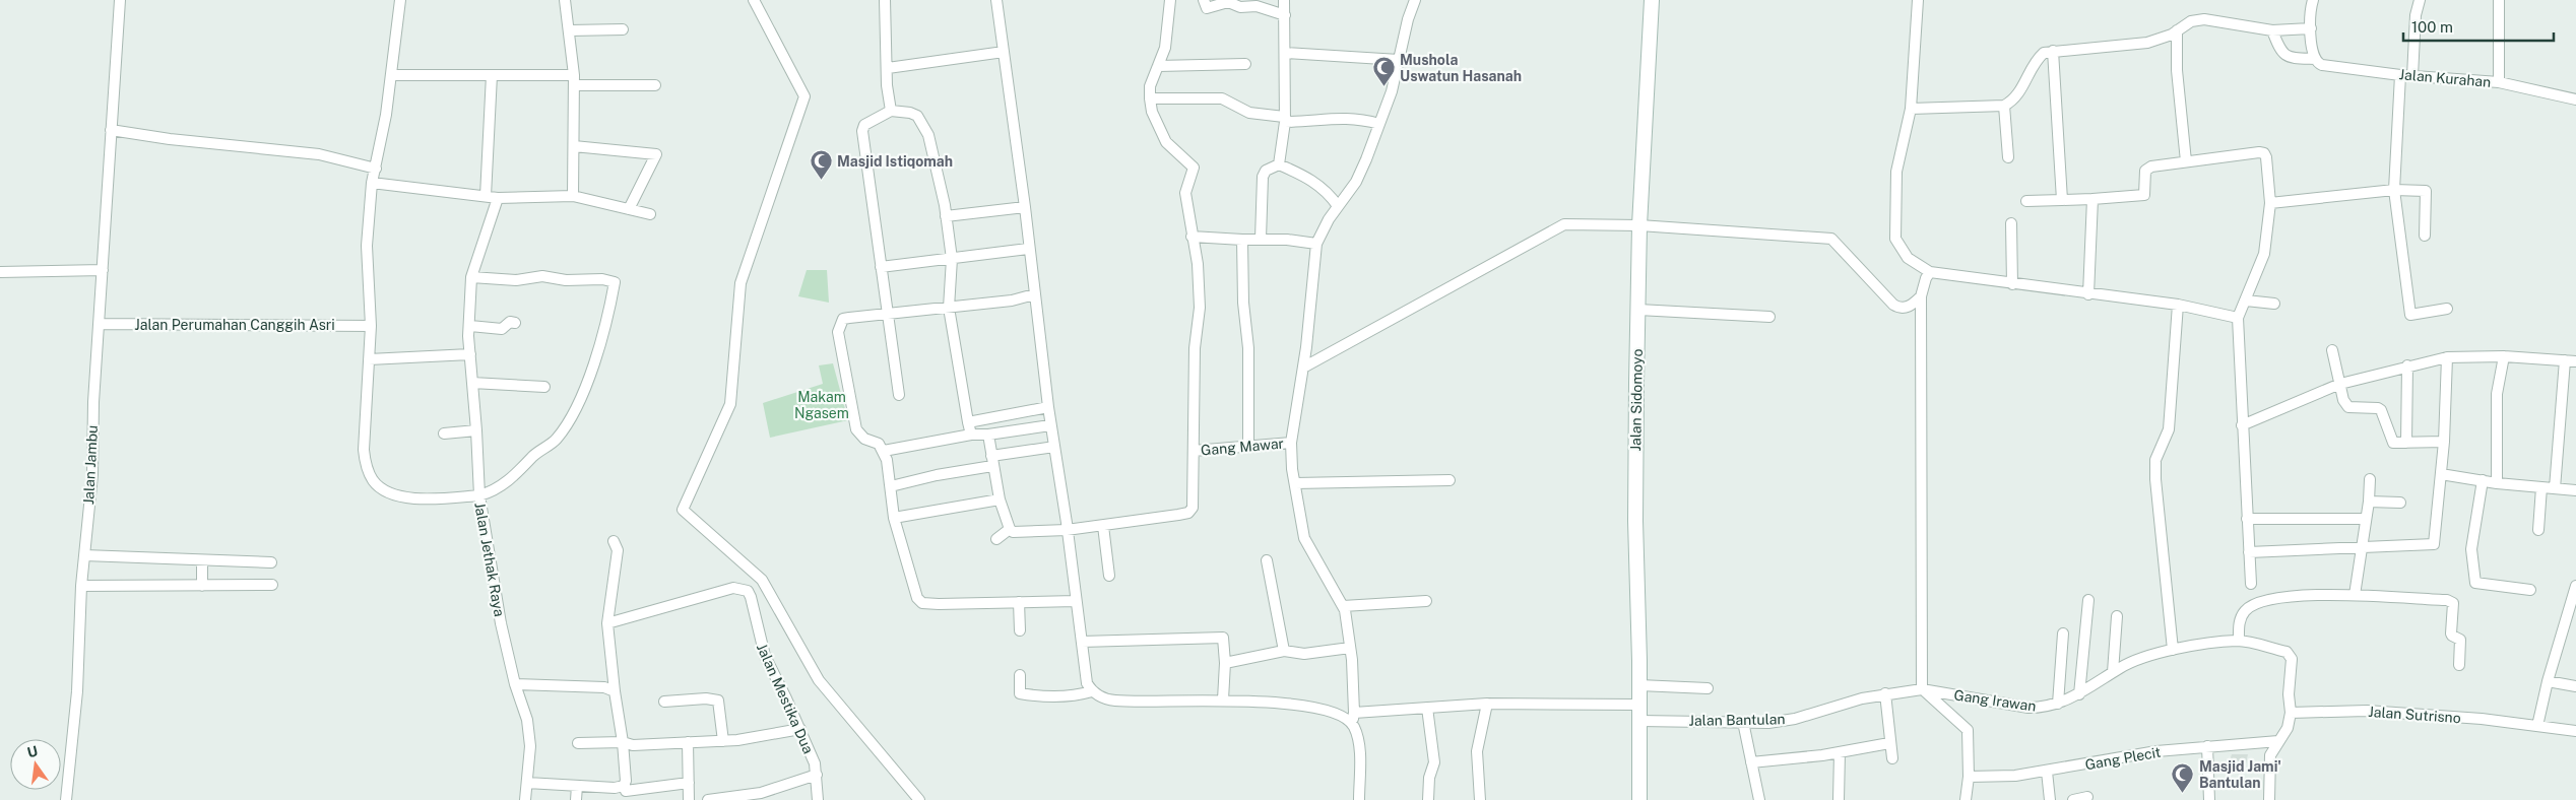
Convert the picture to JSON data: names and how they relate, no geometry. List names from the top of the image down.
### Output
{
  "streets": {
    "main road": ["Jalan Sidomoyo"],
    "street": [
      "Jalan Kurahan",
      "Jalan Perumahan Canggih Asri",
      "Gang Mawar",
      "Jalan Jambu",
      "Jalan Jethak Raya",
      "Jalan Mestika Dua",
      "Gang Irawan",
      "Jalan Sutrisno",
      "Jalan Bantulan",
      "Gang Plecit"
    ]
  },
  "crossings": [
    ["Jalan Perumahan Canggih Asri", "Jalan Jambu"],
    ["Jalan Perumahan Canggih Asri", "Jalan Jethak Raya"],
    ["Jalan Sidomoyo", "Jalan Bantulan"],
    ["Gang Irawan", "Jalan Bantulan"]
  ],
  "parks": ["Makam Ngasem"],
  "places": {
    "mosque": ["Mushola Uswatun Hasanah", "Masjid Istiqomah", "Masjid Jami' Bantulan"]
  },
  "scale_bar": "100 m",
  "north": "top"
}
